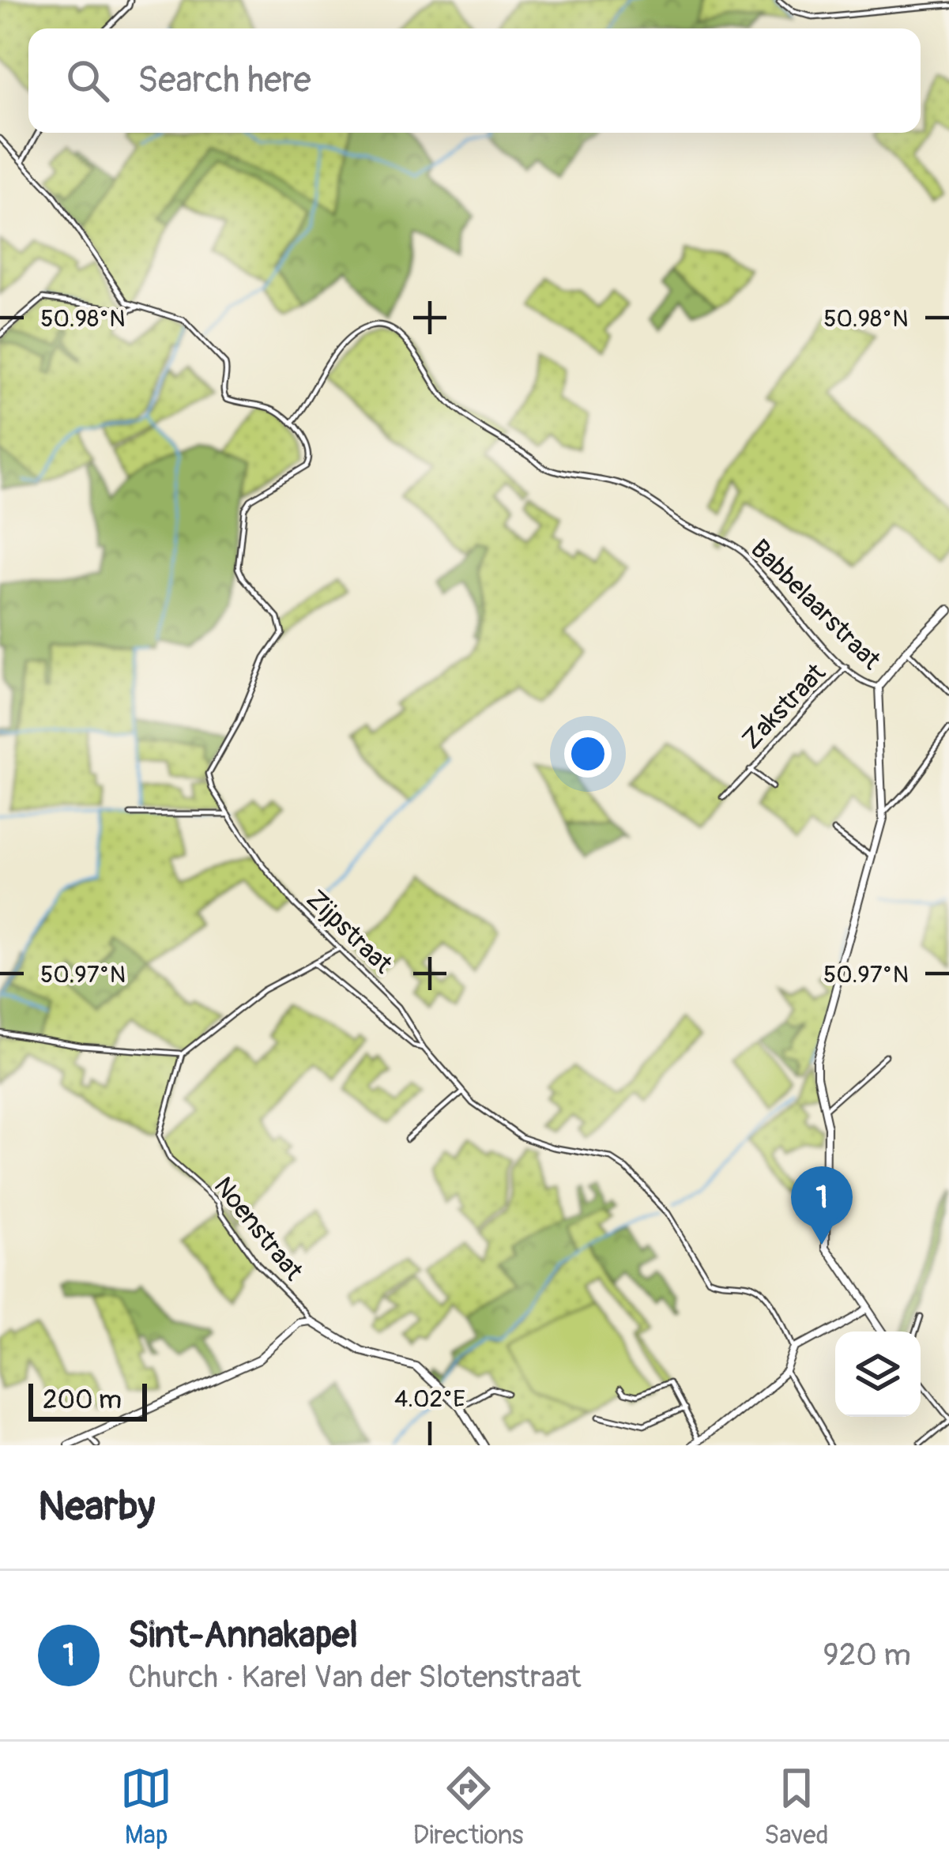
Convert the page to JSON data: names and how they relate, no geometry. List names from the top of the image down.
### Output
{
  "streets": {
    "street": [
      "Babbelaarstraat",
      "Zakstraat",
      "Zijpstraat",
      "Noenstraat"
    ]
  },
  "crossings": [
    ["Babbelaarstraat", "Zakstraat"],
    ["Babbelaarstraat", "Zijpstraat"]
  ],
  "scale_bar": "200 m",
  "page": {
    "search": "Search here",
    "pins": "1",
    "scale": "200 m",
    "heading": "Nearby",
    "list": [
      {
        "mark": "1",
        "name": "Sint-Annakapel",
        "note": "Church · Karel Van der Slotenstraat",
        "value": "920 m"
      }
    ],
    "nav": ["Map", "Directions", "Saved"]
  },
  "coordinates": ["50.98°N", "50.97°N", "4.02°E"]
}
